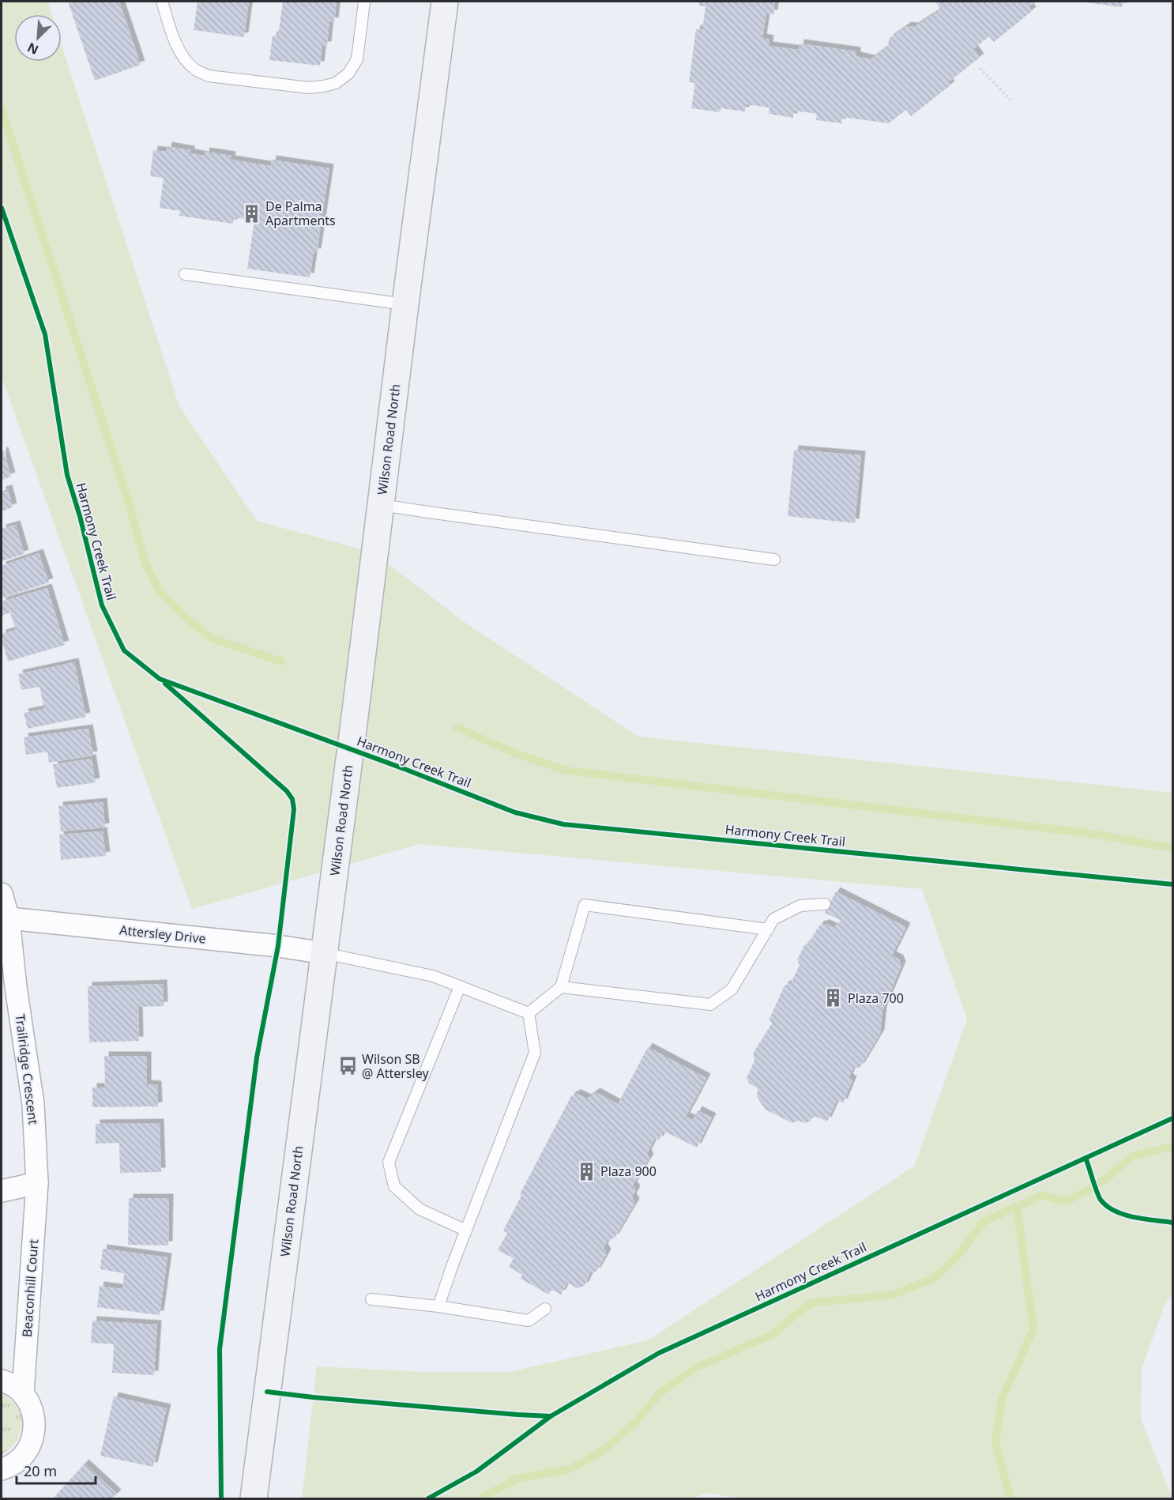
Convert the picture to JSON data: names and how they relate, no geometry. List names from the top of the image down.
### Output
{
  "streets": {
    "main road": ["Wilson Road North"],
    "street": ["Attersley Drive", "Trailridge Crescent", "Beaconhill Court"],
    "cycle path": ["Harmony Creek Trail"]
  },
  "crossings": [
    ["Wilson Road North", "Attersley Drive"],
    ["Attersley Drive", "Trailridge Crescent"],
    ["Trailridge Crescent", "Beaconhill Court"]
  ],
  "places": {
    "building": ["De Palma Apartments", "Plaza 700", "Plaza 900"],
    "bus stop": ["Wilson SB @ Attersley"]
  },
  "scale_bar": "20 m",
  "north": "bottom left"
}
